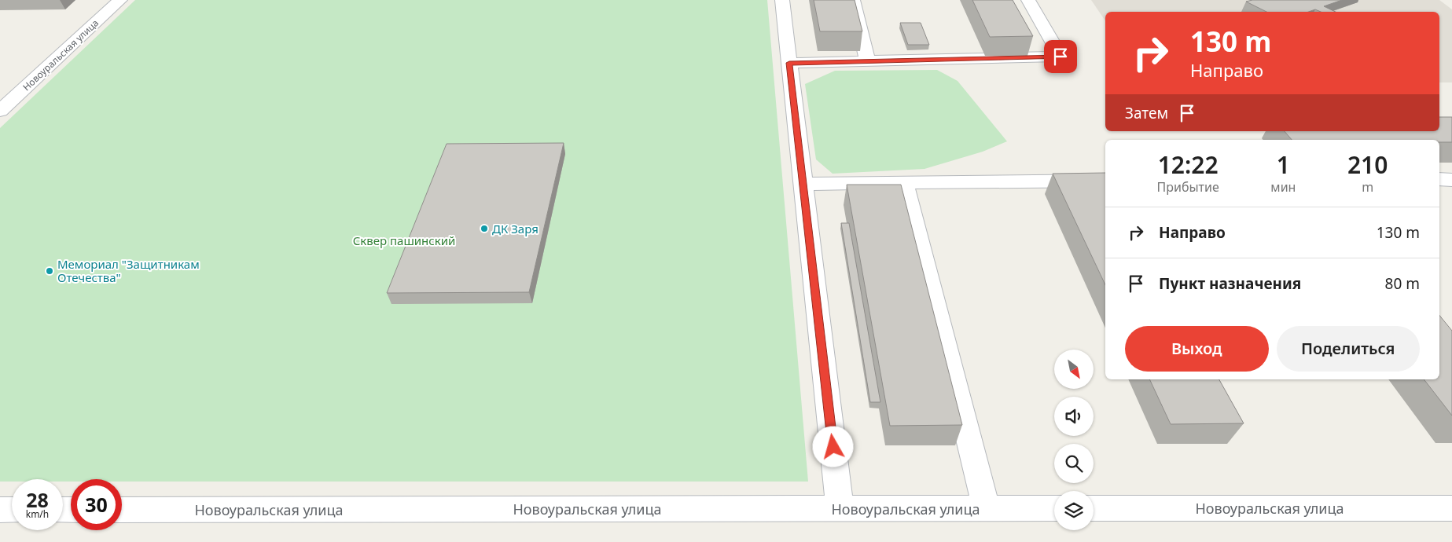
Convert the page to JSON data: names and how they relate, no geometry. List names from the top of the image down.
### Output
{
  "streets": {
    "street": ["Новоуральская улица"]
  },
  "parks": ["Сквер пашинский"],
  "places": ["ДК Заря", "Мемориал \"Защитникам Отечества\""],
  "north": "bottom right",
  "page": {
    "turn": ["130 m", "Направо"],
    "then": "Затем",
    "eta": [
      "12:22",
      "Прибытие",
      "1",
      "мин",
      "210",
      "m"
    ],
    "list": [
      {
        "name": "Направо",
        "value": "130 m"
      },
      {
        "name": "Пункт назначения",
        "value": "80 m"
      }
    ],
    "buttons": ["Выход", "Поделиться"],
    "speed": "28 km/h",
    "limit": "30"
  }
}
